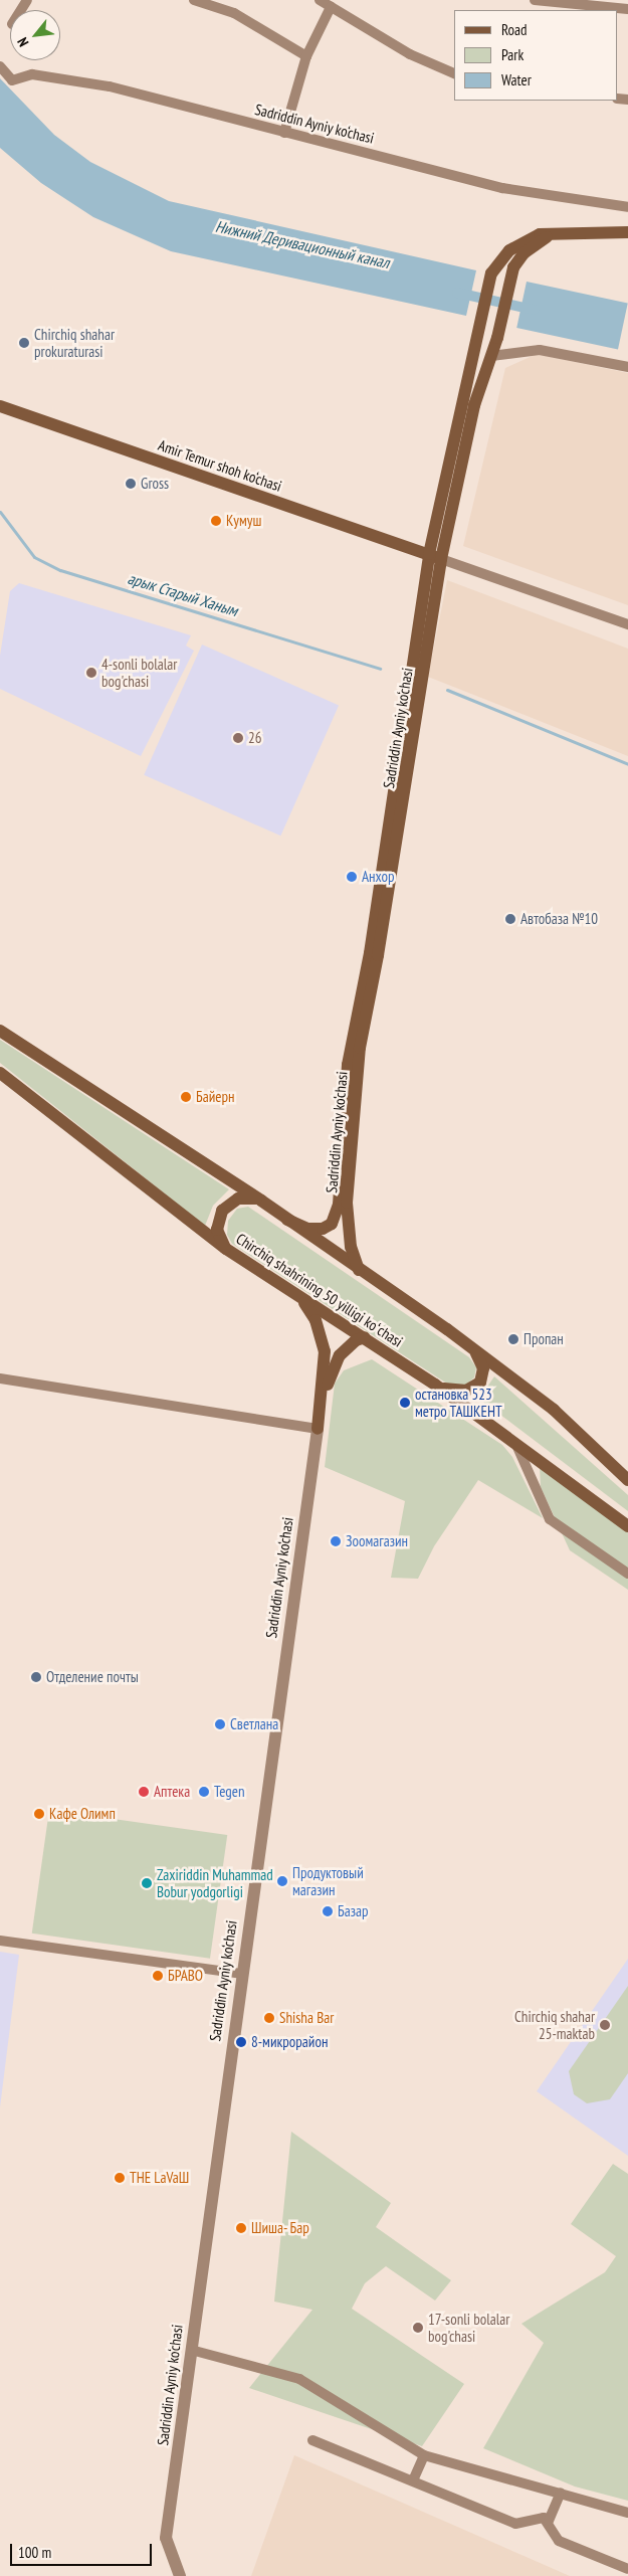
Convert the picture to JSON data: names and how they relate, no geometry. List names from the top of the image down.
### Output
{
  "streets": {
    "main road": ["Sadriddin Ayniy ko‘chasi", "Amir Temur shoh ko‘chasi", "Chirchiq shahrining 50 yilligi koʻchasi"]
  },
  "crossings": [
    ["Sadriddin Ayniy ko‘chasi", "Amir Temur shoh ko‘chasi"]
  ],
  "water": ["Нижний Деривационный канал", "арык Старый Ханым"],
  "places": [
    "Chirchiq shahar prokuraturasi",
    "Gross",
    "Кумуш",
    "4-sonli bolalar bog'chasi",
    "26",
    "Анхор",
    "Автобаза №10",
    "Байерн",
    "Пропан",
    "остановка 523 метро ТАШКЕНТ",
    "Зоомагазин",
    "Отделение почты",
    "Светлана",
    "Аптека",
    "Tegen",
    "Кафе Олимп",
    "Продуктовый магазин",
    "Zaxiriddin Muhammad Bobur yodgorligi",
    "Базар",
    "БРАВО",
    "Shisha Bar",
    "Chirchiq shahar 25-maktab",
    "8-микрорайон",
    "THE LaVaШ",
    "Шиша- Бар",
    "17-sonli bolalar bog'chasi"
  ],
  "legend": ["Road", "Park", "Water"],
  "scale_bar": "100 m",
  "north": "bottom left"
}
